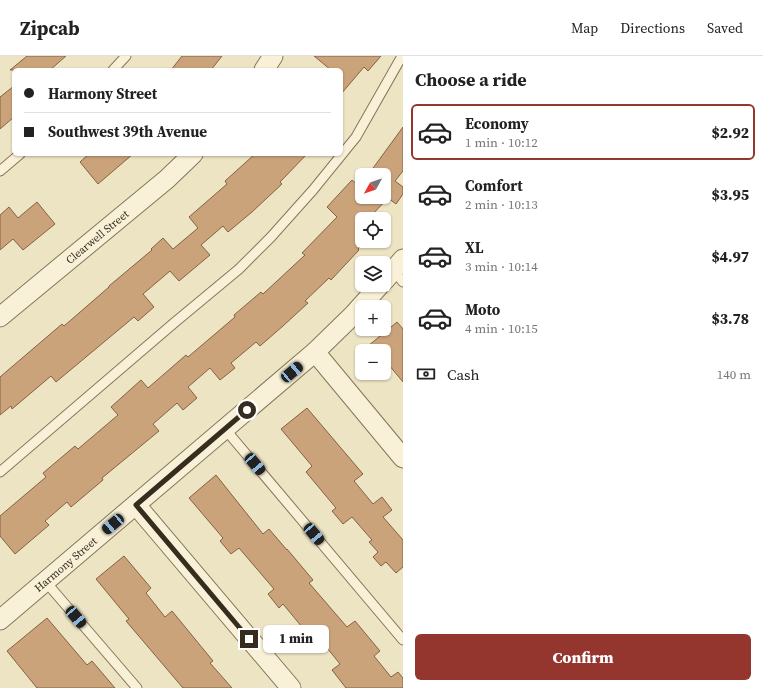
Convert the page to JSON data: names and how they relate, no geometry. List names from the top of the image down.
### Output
{
  "streets": {
    "street": ["Clearwell Street", "Harmony Street"]
  },
  "north": "bottom left",
  "page": {
    "header": "Zipcab",
    "nav": ["Map", "Directions", "Saved"],
    "heading": "Choose a ride",
    "banner": ["Harmony Street", "Southwest 39th Avenue"],
    "list": [
      {
        "name": "Economy",
        "note": "1 min · 10:12",
        "value": "$2.92"
      },
      {
        "name": "Comfort",
        "note": "2 min · 10:13",
        "value": "$3.95"
      },
      {
        "name": "XL",
        "note": "3 min · 10:14",
        "value": "$4.97"
      },
      {
        "name": "Moto",
        "note": "4 min · 10:15",
        "value": "$3.78"
      }
    ],
    "map_buttons": ["+", "−"],
    "pay": ["Cash", "140 m"],
    "bubble": "1 min",
    "buttons": "Confirm"
  }
}
